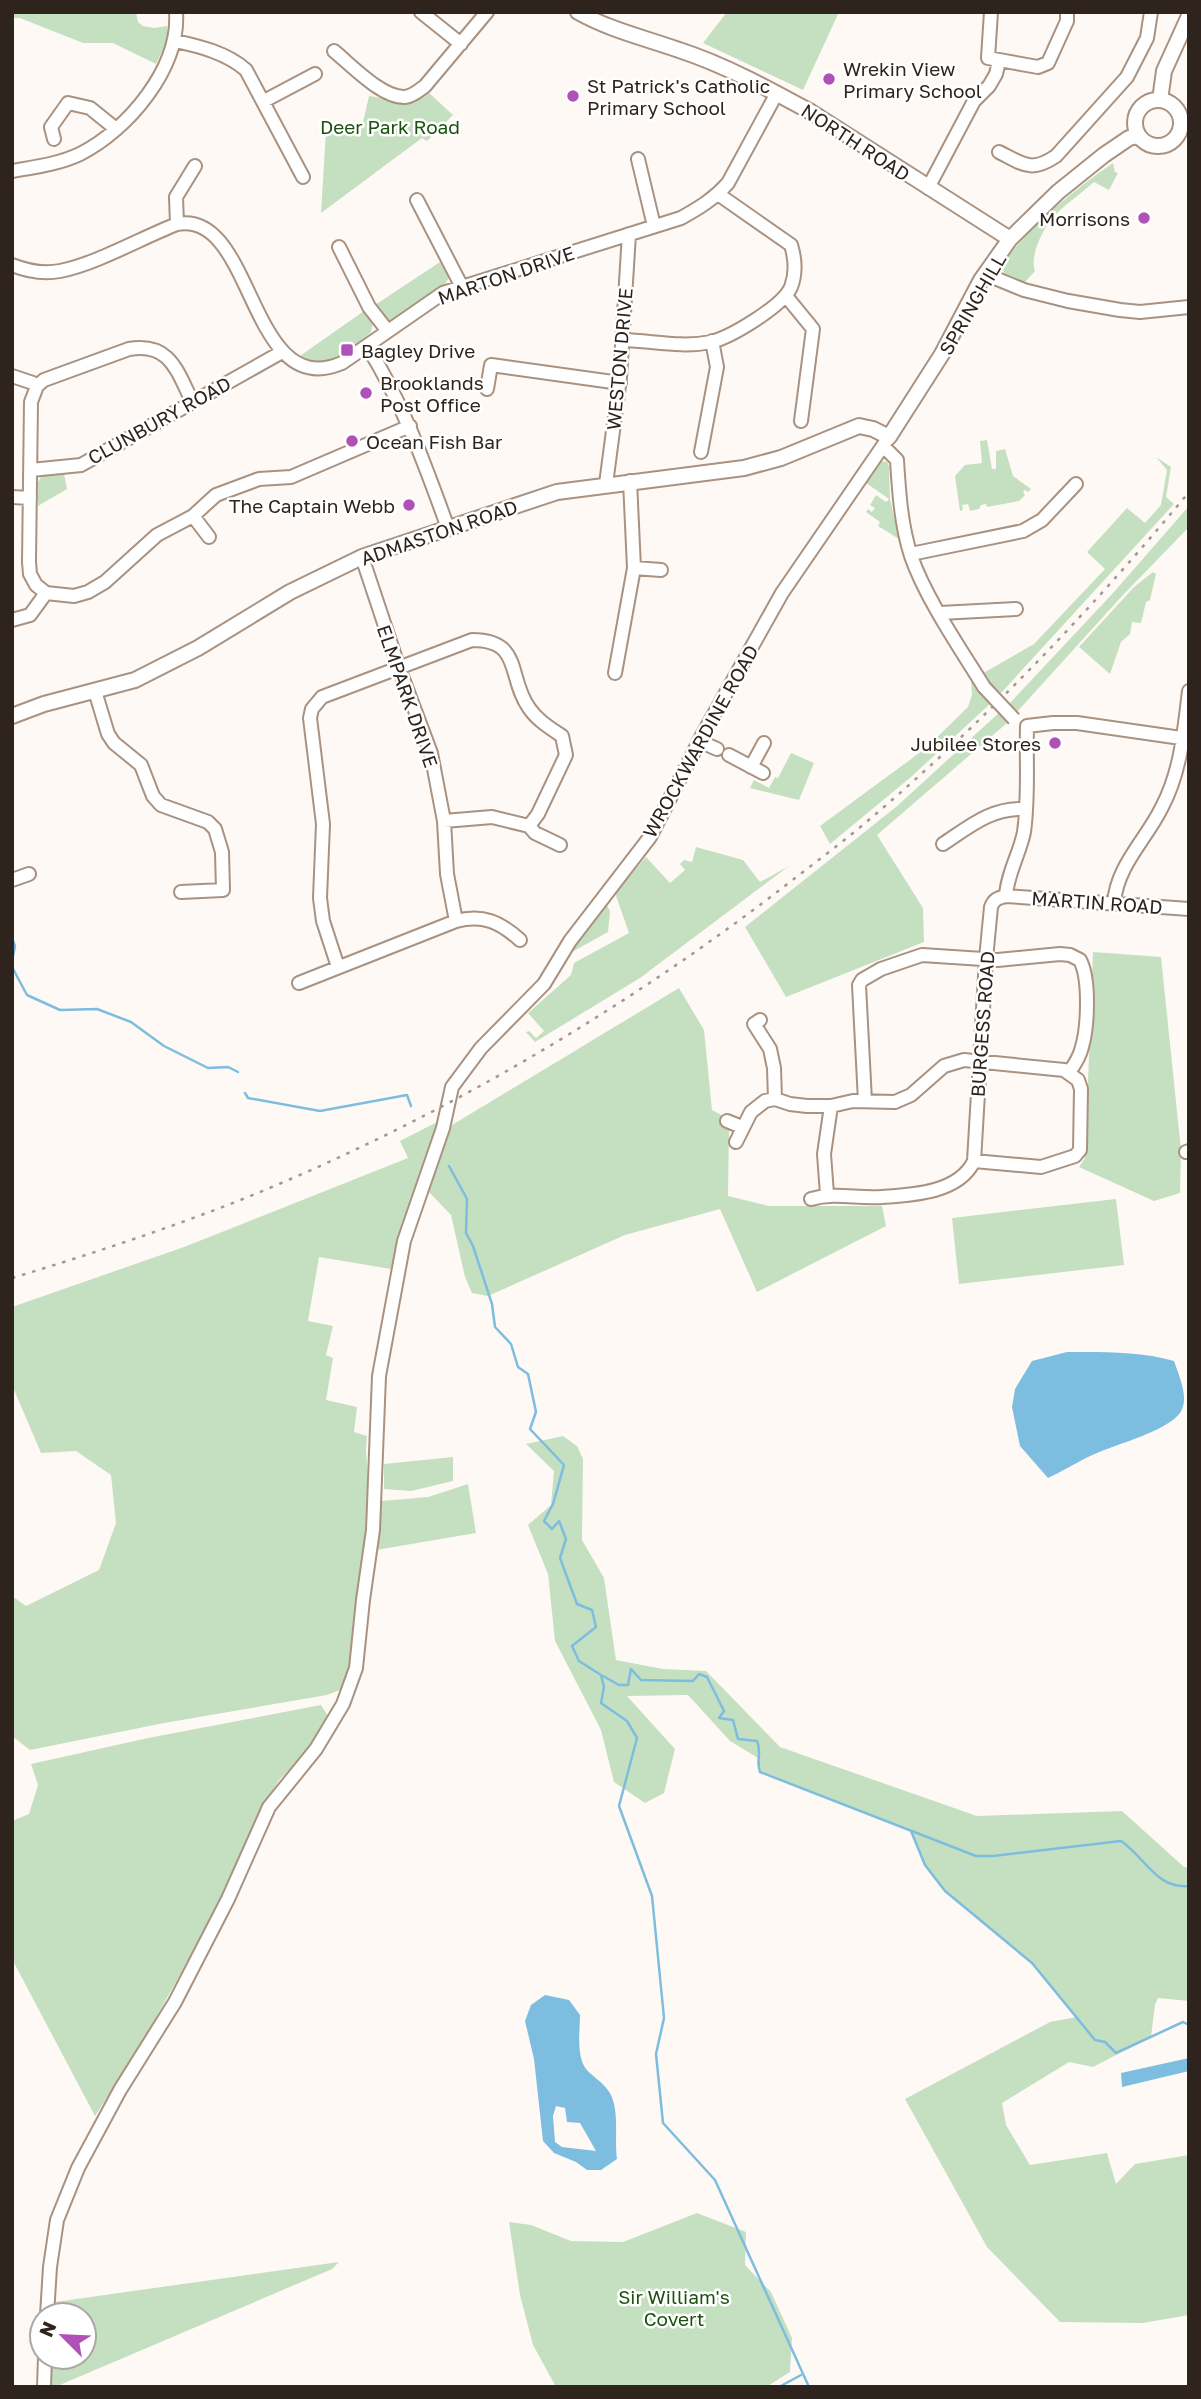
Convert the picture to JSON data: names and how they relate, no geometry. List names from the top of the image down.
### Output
{
  "streets": {
    "street": [
      "NORTH ROAD",
      "MARTON DRIVE",
      "SPRINGHILL",
      "WESTON DRIVE",
      "CLUNBURY ROAD",
      "ADMASTON ROAD",
      "ELMPARK DRIVE",
      "WROCKWARDINE ROAD",
      "MARTIN ROAD",
      "BURGESS ROAD"
    ]
  },
  "crossings": [
    ["NORTH ROAD", "MARTON DRIVE"],
    ["NORTH ROAD", "SPRINGHILL"],
    ["MARTON DRIVE", "WESTON DRIVE"],
    ["MARTON DRIVE", "CLUNBURY ROAD"],
    ["SPRINGHILL", "ADMASTON ROAD"],
    ["SPRINGHILL", "WROCKWARDINE ROAD"],
    ["WESTON DRIVE", "ADMASTON ROAD"],
    ["ADMASTON ROAD", "ELMPARK DRIVE"],
    ["ADMASTON ROAD", "WROCKWARDINE ROAD"],
    ["MARTIN ROAD", "BURGESS ROAD"]
  ],
  "parks": ["Deer Park Road", "Sir William's Covert"],
  "places": {
    "other": [
      "Wrekin View Primary School",
      "St Patrick's Catholic Primary School",
      "Morrisons",
      "Brooklands Post Office",
      "Ocean Fish Bar",
      "The Captain Webb",
      "Jubilee Stores"
    ],
    "transit": ["Bagley Drive"]
  },
  "north": "top left"
}
